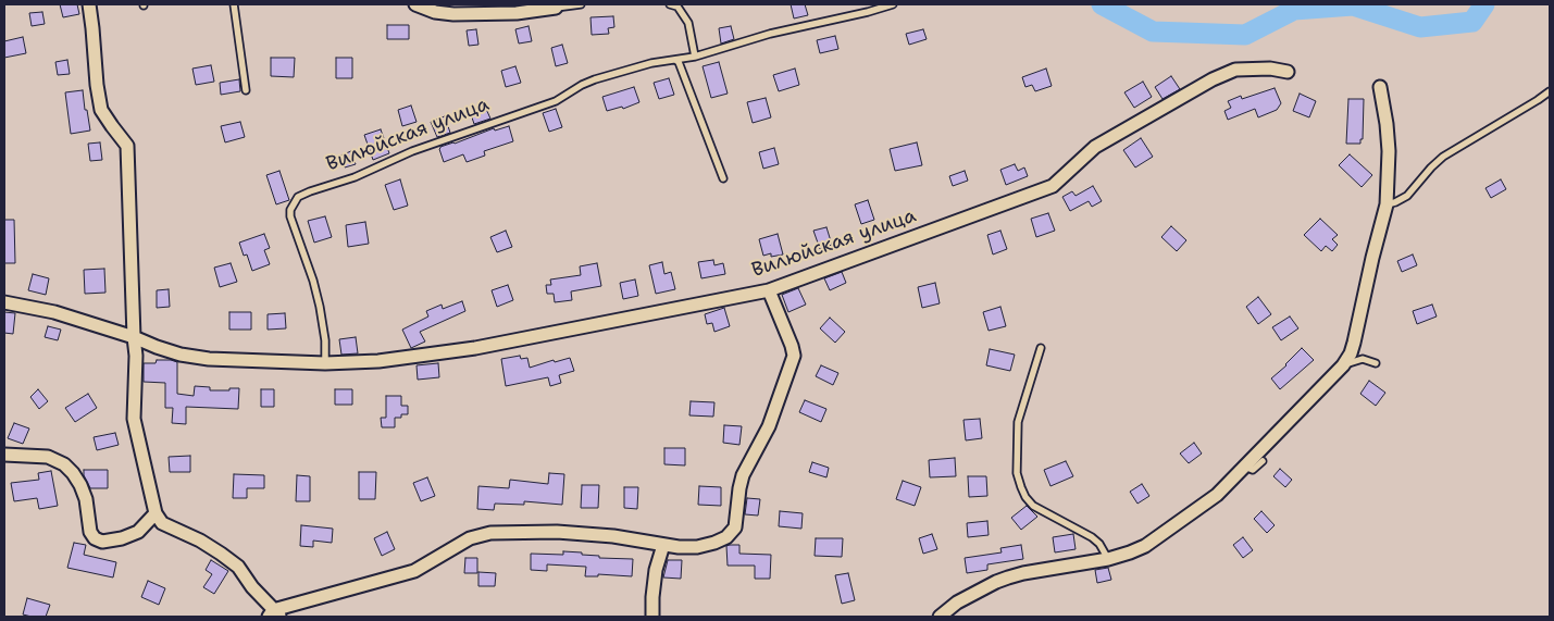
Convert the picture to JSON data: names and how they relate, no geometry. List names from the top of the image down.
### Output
{
  "streets": {
    "street": ["Вилюйская улица"]
  }
}
